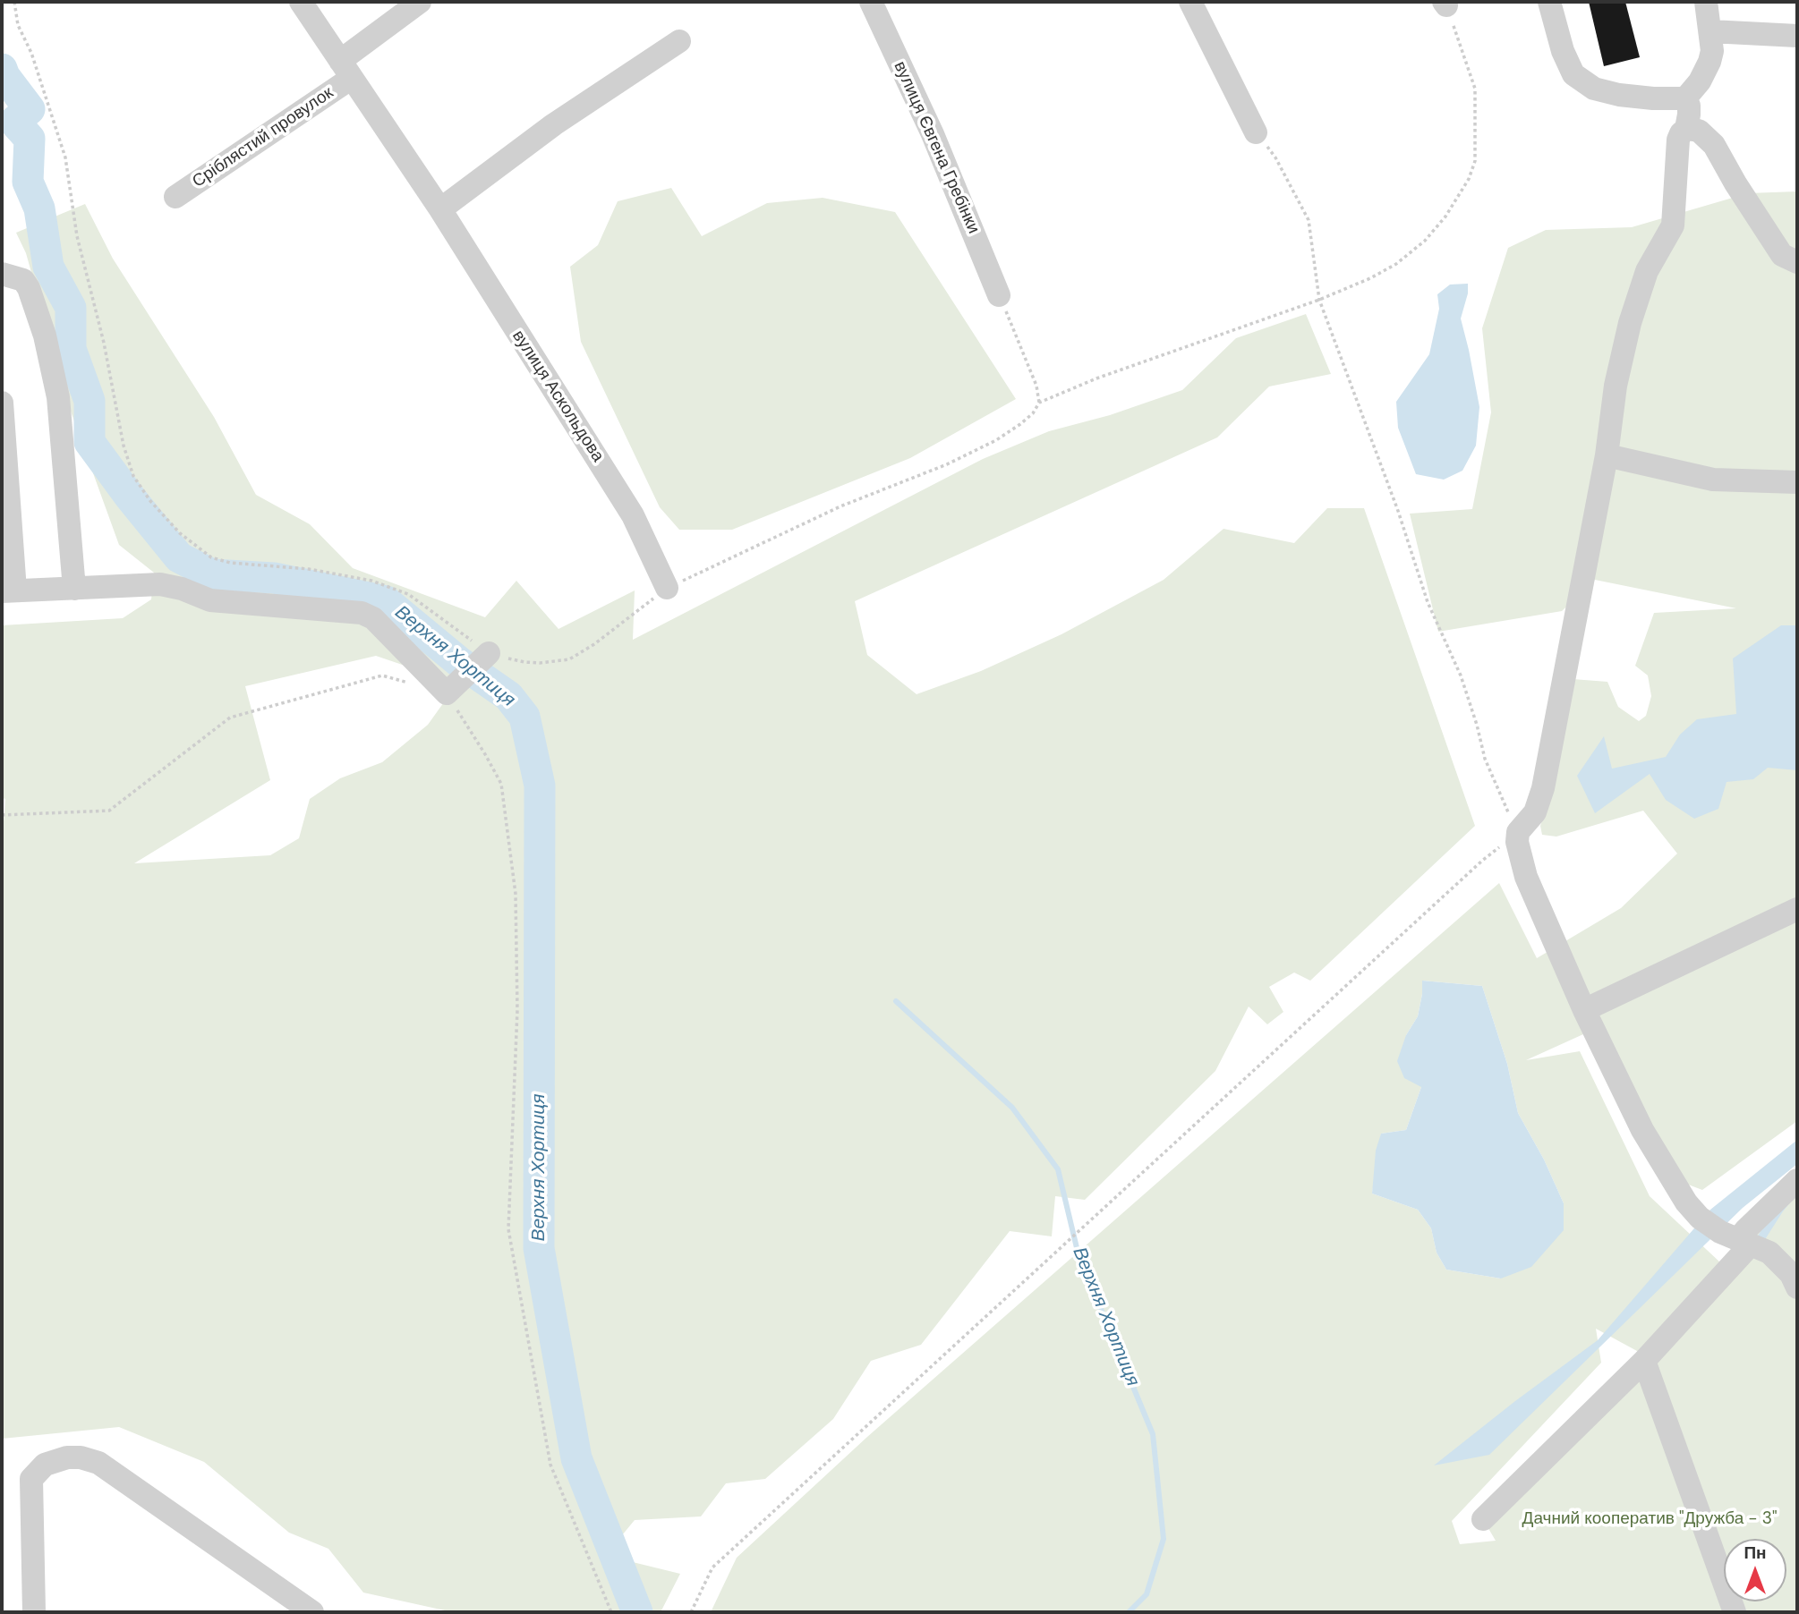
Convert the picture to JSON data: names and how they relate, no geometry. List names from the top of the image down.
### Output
{
  "streets": {
    "street": ["Сріблястий провулок", "вулиця Євгена Гребінки", "вулиця Аскольдова"]
  },
  "crossings": [
    ["Сріблястий провулок", "вулиця Аскольдова"]
  ],
  "water": ["Верхня Хортиця"],
  "parks": ["Дачний кооператив \"Дружба - 3\""],
  "north": "top"
}
